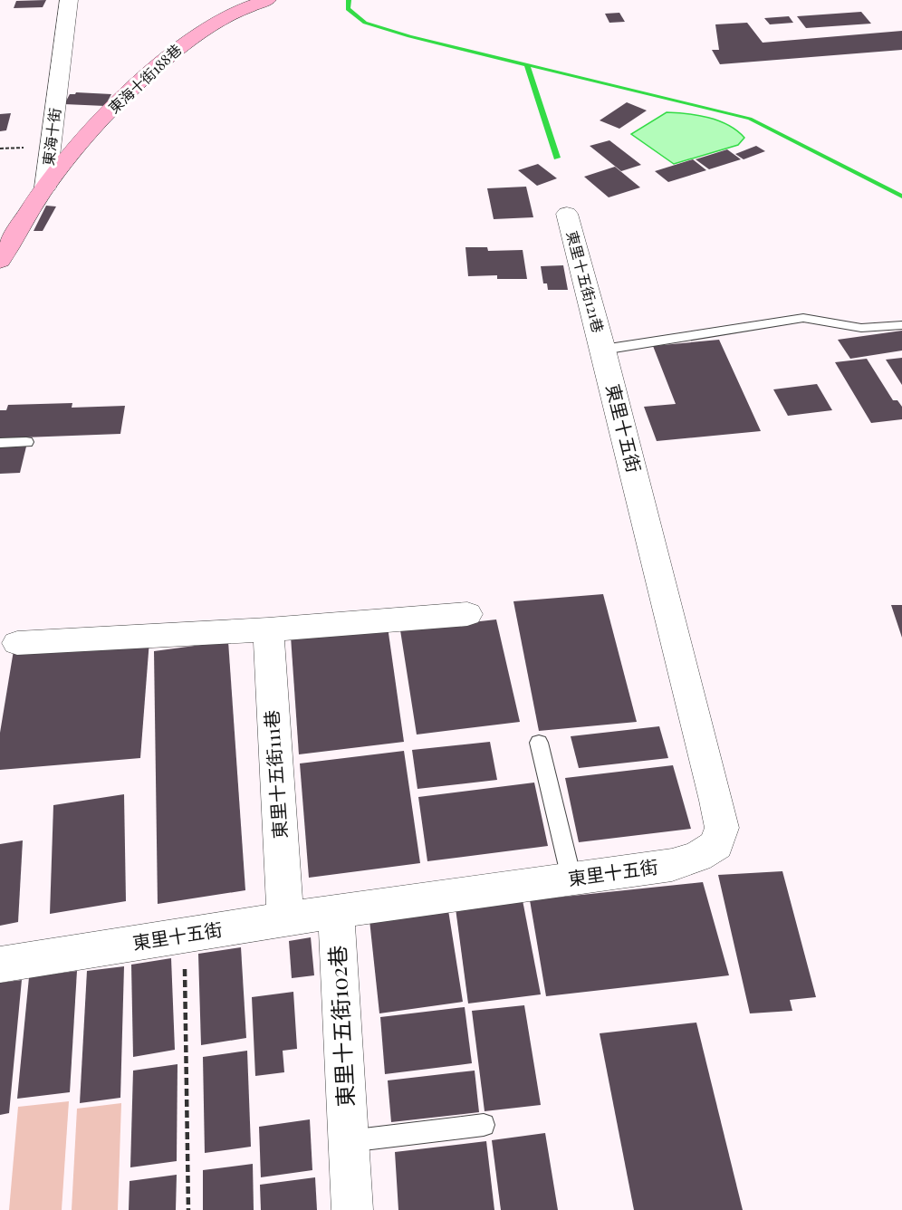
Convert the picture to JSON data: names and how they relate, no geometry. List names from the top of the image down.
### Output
{
  "streets": {
    "street": [
      "東海十街188巷",
      "東海十街",
      "東里十五街121巷",
      "東里十五街",
      "東里十五街111巷",
      "東里十五街102巷"
    ]
  },
  "crossings": [
    ["東海十街188巷", "東海十街"],
    ["東里十五街121巷", "東里十五街"],
    ["東里十五街", "東里十五街111巷"],
    ["東里十五街", "東里十五街102巷"]
  ]
}
